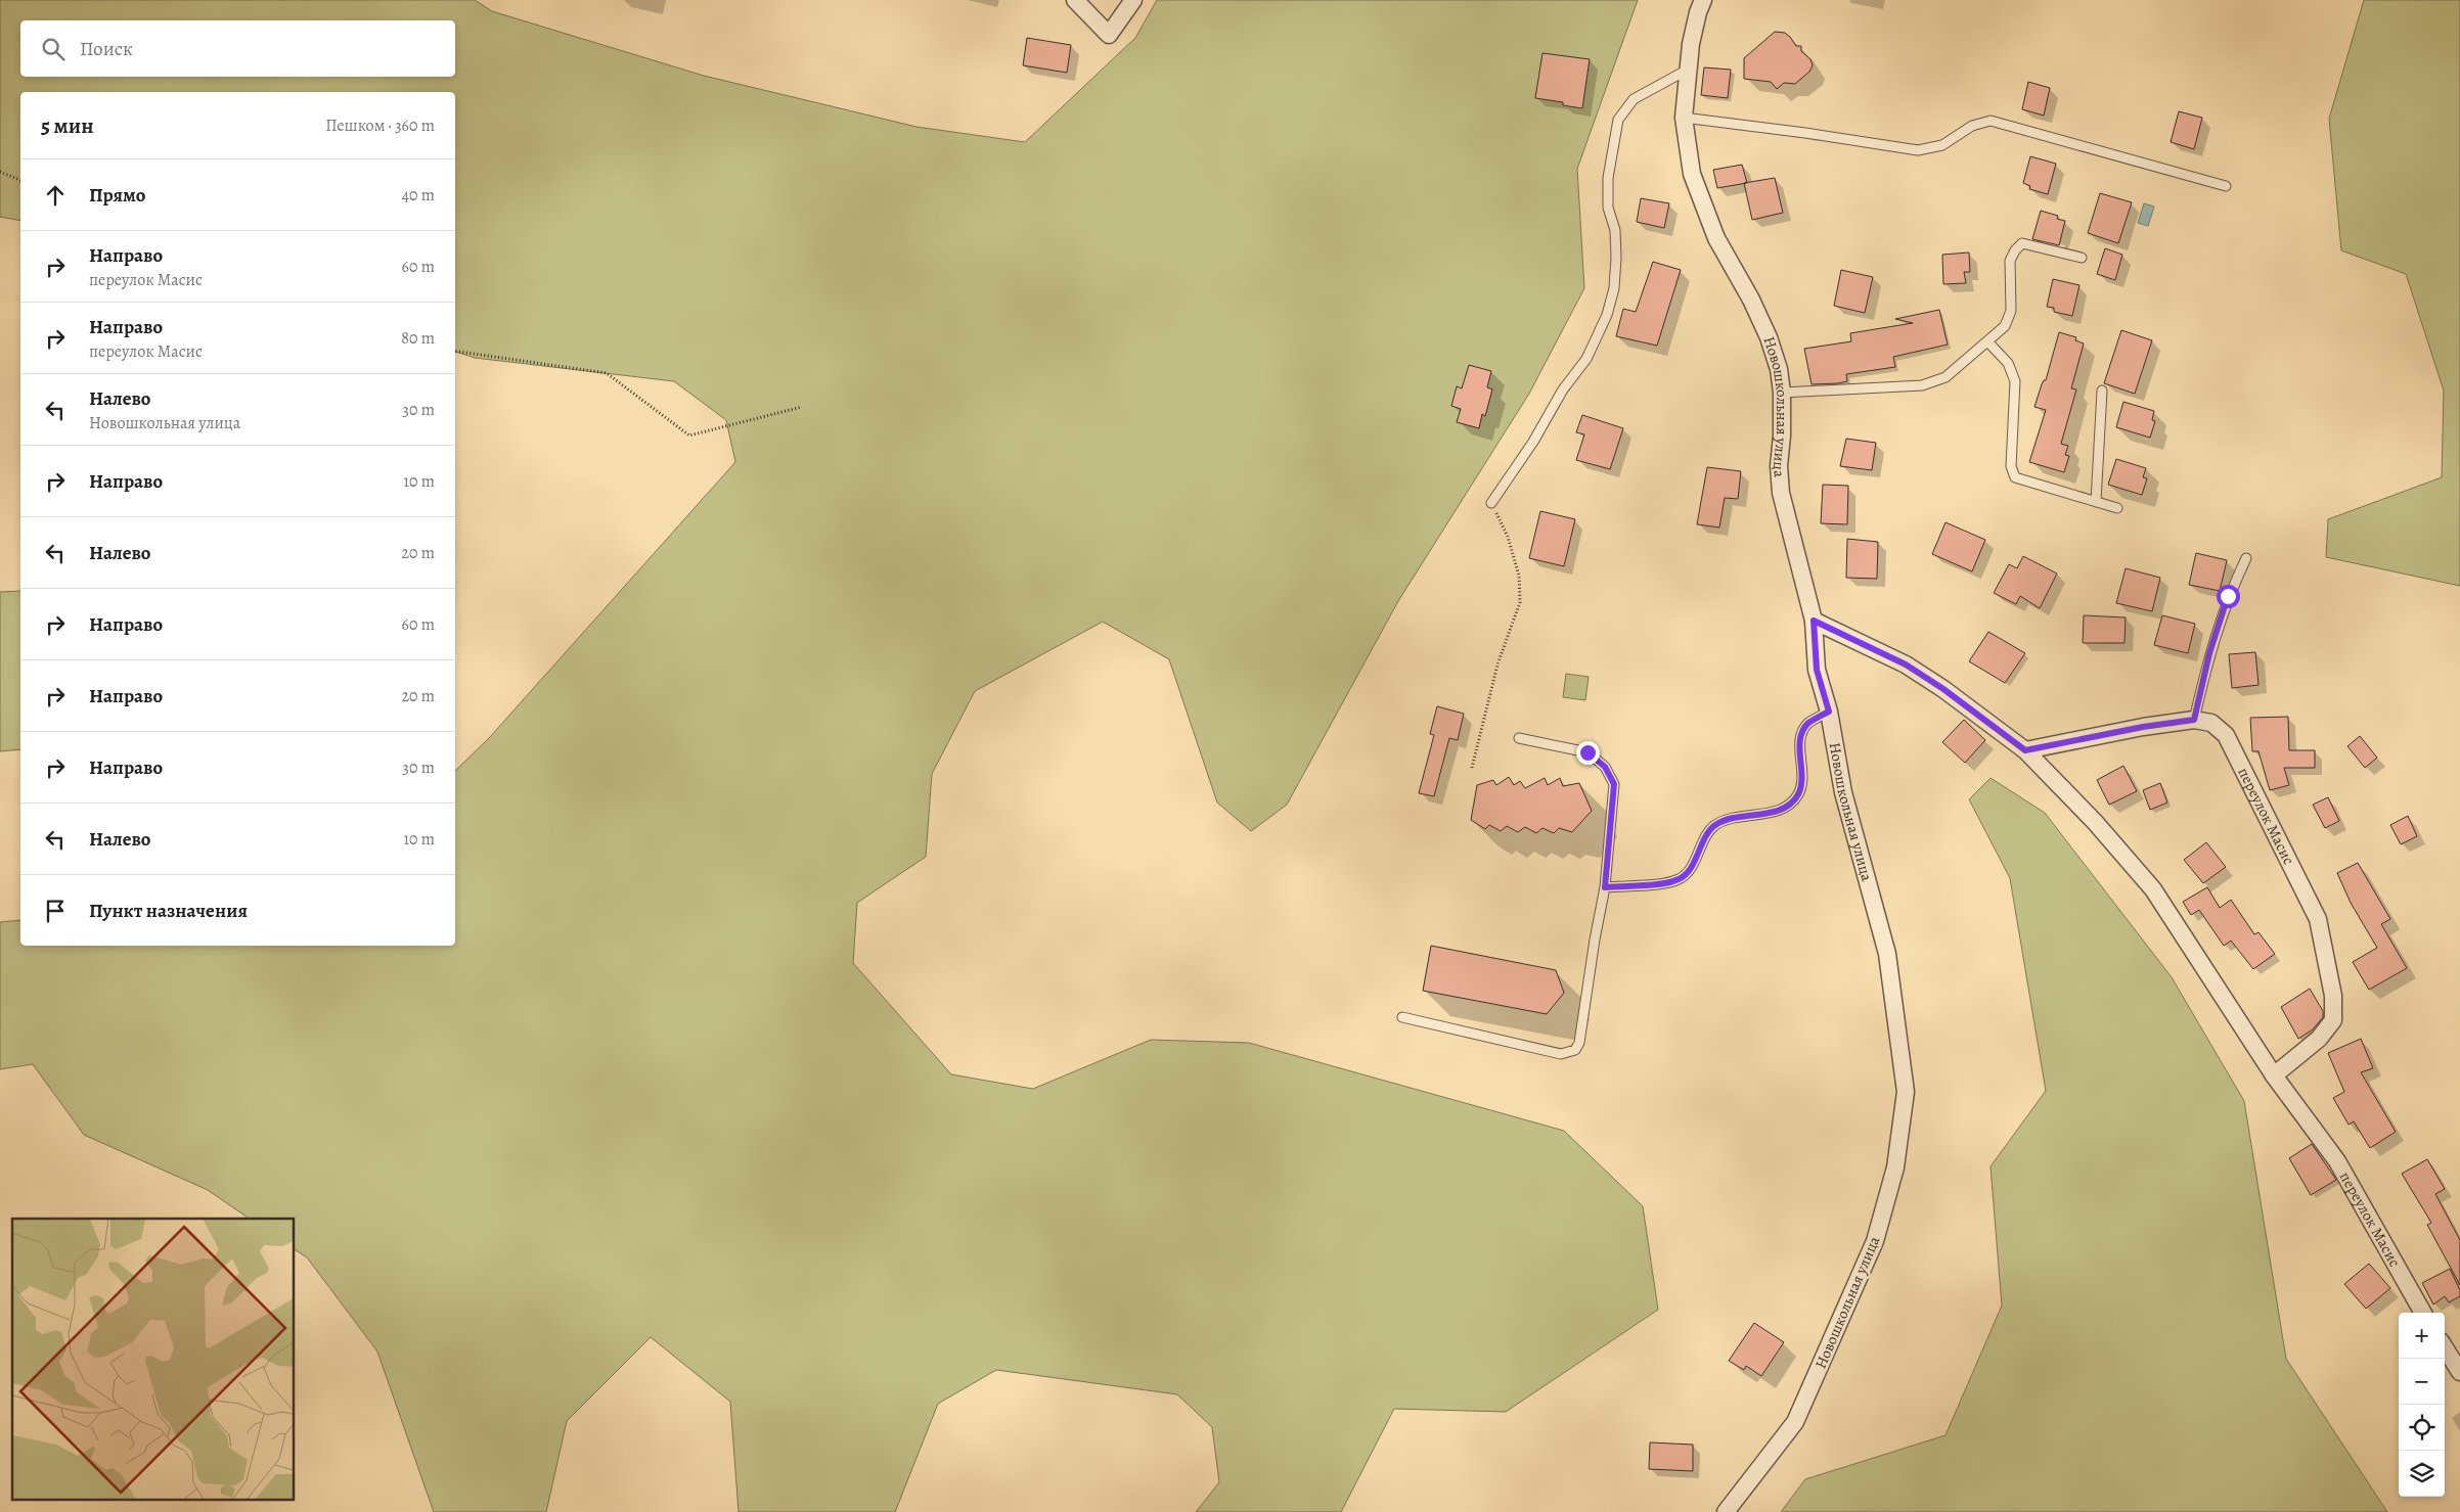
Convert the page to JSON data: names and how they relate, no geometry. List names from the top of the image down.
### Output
{
  "streets": {
    "street": ["Новошкольная улица", "переулок Масис"]
  },
  "crossings": [
    ["Новошкольная улица", "переулок Масис"]
  ],
  "page": {
    "search": "Поиск",
    "heading": ["5 мин", "Пешком · 360 m"],
    "list": [
      ["Прямо", "40 m"],
      ["Направо", "переулок Масис", "60 m"],
      ["Направо", "переулок Масис", "80 m"],
      ["Налево", "Новошкольная улица", "30 m"],
      ["Направо", "10 m"],
      ["Налево", "20 m"],
      ["Направо", "60 m"],
      ["Направо", "20 m"],
      ["Направо", "30 m"],
      ["Налево", "10 m"],
      "Пункт назначения"
    ],
    "map_buttons": ["+", "−"]
  }
}
